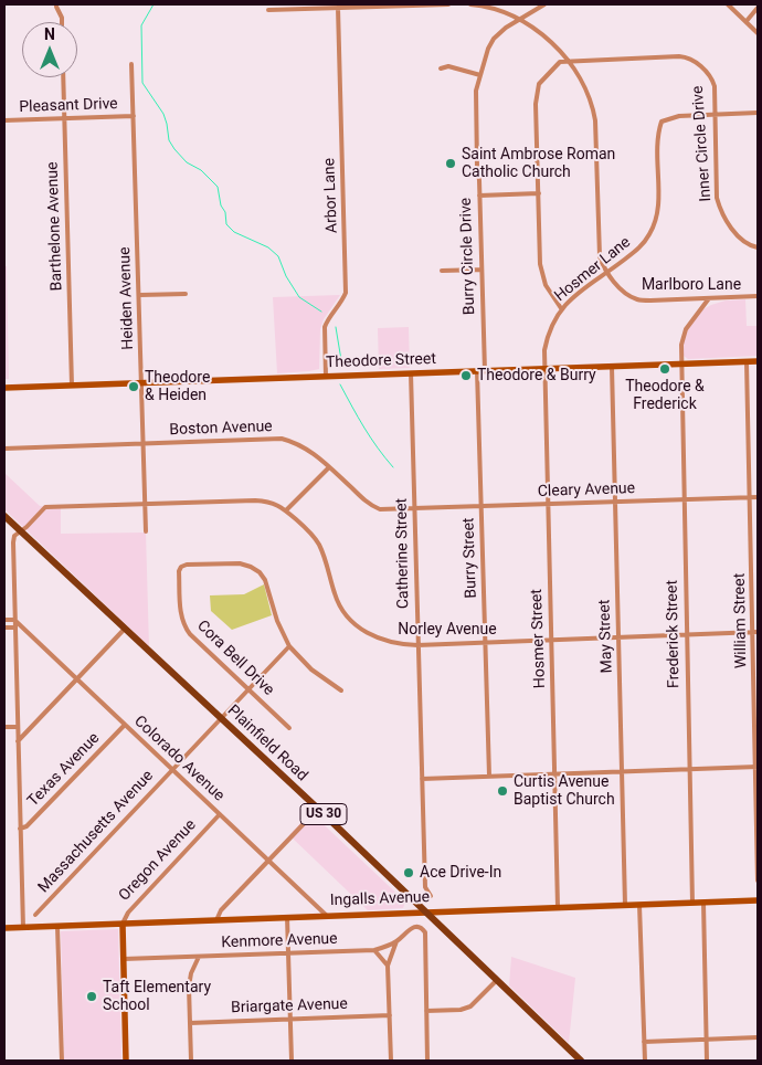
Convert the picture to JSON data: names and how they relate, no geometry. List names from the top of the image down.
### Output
{
  "streets": {
    "main road": ["Plainfield Road", "US 30"],
    "street": [
      "Pleasant Drive",
      "Inner Circle Drive",
      "Arbor Lane",
      "Barthelone Avenue",
      "Burry Circle Drive",
      "Hosmer Lane",
      "Marlboro Lane",
      "Heiden Avenue",
      "Theodore Street",
      "Boston Avenue",
      "Cleary Avenue",
      "Catherine Street",
      "Burry Street",
      "William Street",
      "Norley Avenue",
      "Frederick Street",
      "May Street",
      "Hosmer Street",
      "Cora Bell Drive",
      "Colorado Avenue",
      "Texas Avenue",
      "Massachusetts Avenue",
      "Oregon Avenue",
      "Ingalls Avenue",
      "Kenmore Avenue",
      "Briargate Avenue"
    ]
  },
  "crossings": [
    ["Pleasant Drive", "Barthelone Avenue"],
    ["Pleasant Drive", "Heiden Avenue"],
    ["Inner Circle Drive", "Hosmer Lane"],
    ["Inner Circle Drive", "Marlboro Lane"],
    ["Arbor Lane", "Theodore Street"],
    ["Barthelone Avenue", "Theodore Street"],
    ["Burry Circle Drive", "Marlboro Lane"],
    ["Burry Circle Drive", "Theodore Street"],
    ["Hosmer Lane", "Marlboro Lane"],
    ["Hosmer Lane", "Theodore Street"],
    ["Hosmer Lane", "Hosmer Street"],
    ["Marlboro Lane", "Frederick Street"],
    ["Heiden Avenue", "Theodore Street"],
    ["Heiden Avenue", "Boston Avenue"],
    ["Heiden Avenue", "Norley Avenue"],
    ["Theodore Street", "Catherine Street"],
    ["Theodore Street", "Burry Street"],
    ["Theodore Street", "William Street"],
    ["Theodore Street", "Frederick Street"],
    ["Theodore Street", "May Street"],
    ["Theodore Street", "Hosmer Street"],
    ["Boston Avenue", "Cleary Avenue"],
    ["Boston Avenue", "Catherine Street"],
    ["Cleary Avenue", "Catherine Street"],
    ["Cleary Avenue", "Burry Street"],
    ["Cleary Avenue", "William Street"],
    ["Cleary Avenue", "Frederick Street"],
    ["Cleary Avenue", "May Street"],
    ["Cleary Avenue", "Hosmer Street"],
    ["Catherine Street", "Norley Avenue"],
    ["Burry Street", "Norley Avenue"],
    ["William Street", "Norley Avenue"],
    ["Norley Avenue", "Frederick Street"],
    ["Norley Avenue", "May Street"],
    ["Norley Avenue", "Hosmer Street"],
    ["Frederick Street", "Ingalls Avenue"],
    ["May Street", "Ingalls Avenue"],
    ["Hosmer Street", "Ingalls Avenue"],
    ["Cora Bell Drive", "Massachusetts Avenue"],
    ["Plainfield Road", "Massachusetts Avenue"],
    ["Plainfield Road", "Ingalls Avenue"],
    ["Colorado Avenue", "Texas Avenue"],
    ["Colorado Avenue", "Massachusetts Avenue"],
    ["Colorado Avenue", "Oregon Avenue"],
    ["Colorado Avenue", "Ingalls Avenue"],
    ["Oregon Avenue", "Ingalls Avenue"],
    ["Oregon Avenue", "Kenmore Avenue"]
  ],
  "places": [
    "Saint Ambrose Roman Catholic Church",
    "Theodore & Frederick",
    "Theodore & Burry",
    "Theodore & Heiden",
    "Curtis Avenue Baptist Church",
    "Ace Drive-In",
    "Taft Elementary School"
  ],
  "north": "top"
}
